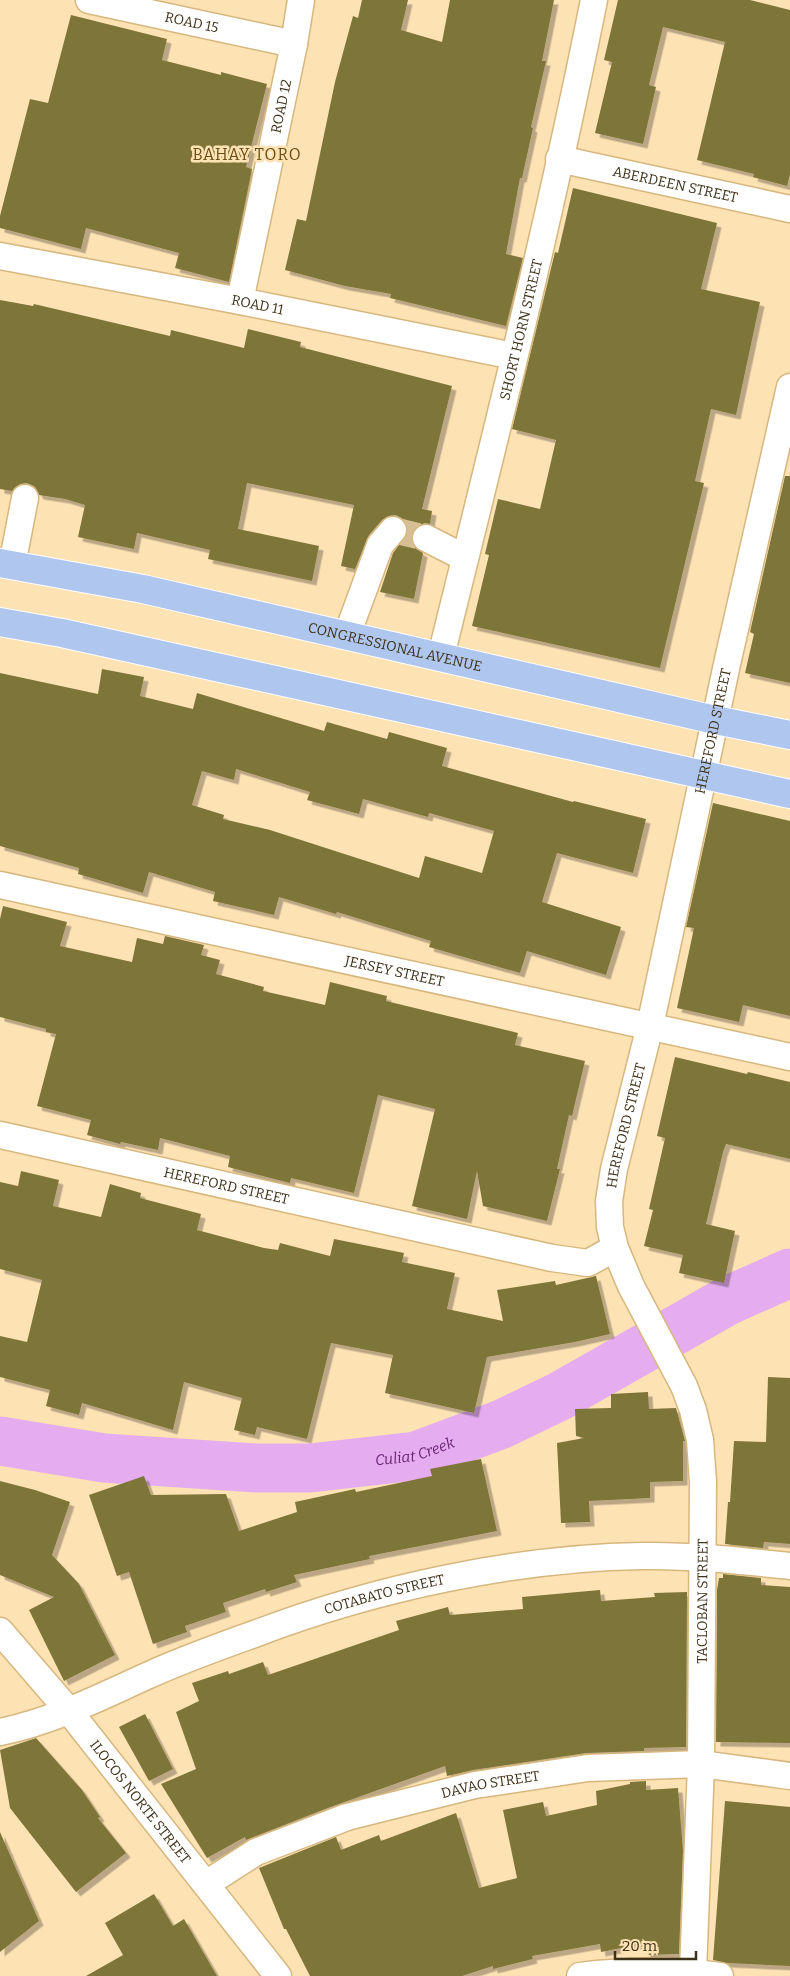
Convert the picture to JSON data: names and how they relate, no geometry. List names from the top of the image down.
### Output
{
  "streets": {
    "main road": ["CONGRESSIONAL AVENUE"],
    "street": [
      "ROAD 15",
      "ROAD 12",
      "ABERDEEN STREET",
      "ROAD 11",
      "SHORT HORN STREET",
      "HEREFORD STREET",
      "JERSEY STREET",
      "COTABATO STREET",
      "TACLOBAN STREET",
      "DAVAO STREET",
      "ILOCOS NORTE STREET"
    ]
  },
  "crossings": [
    ["ROAD 15", "ROAD 12"],
    ["ROAD 12", "ROAD 11"],
    ["ABERDEEN STREET", "SHORT HORN STREET"],
    ["ROAD 11", "SHORT HORN STREET"],
    ["SHORT HORN STREET", "CONGRESSIONAL AVENUE"],
    ["CONGRESSIONAL AVENUE", "HEREFORD STREET"],
    ["HEREFORD STREET", "JERSEY STREET"],
    ["HEREFORD STREET", "TACLOBAN STREET"],
    ["COTABATO STREET", "TACLOBAN STREET"],
    ["COTABATO STREET", "ILOCOS NORTE STREET"],
    ["TACLOBAN STREET", "DAVAO STREET"],
    ["DAVAO STREET", "ILOCOS NORTE STREET"]
  ],
  "districts": ["BAHAY TORO"],
  "water": ["Culiat Creek"],
  "scale_bar": "20 m"
}
